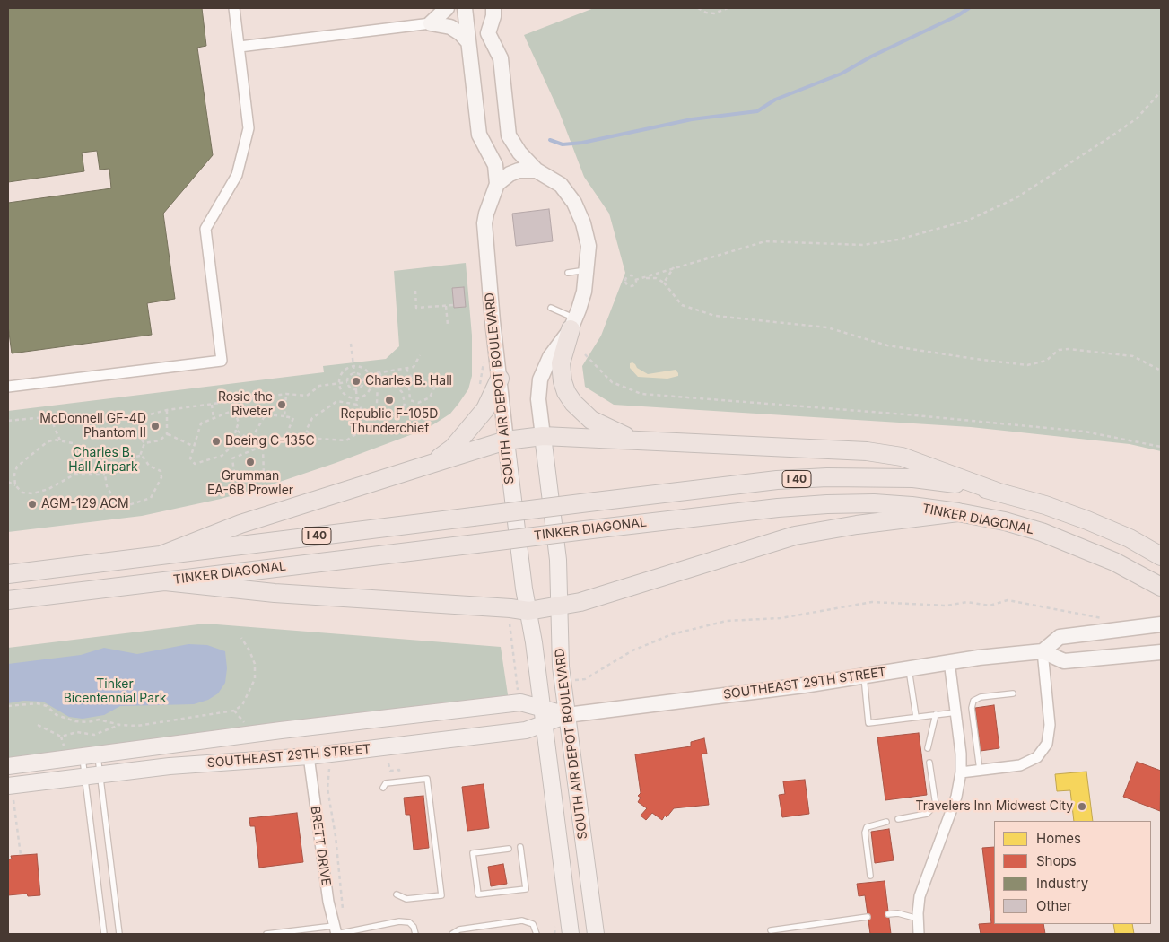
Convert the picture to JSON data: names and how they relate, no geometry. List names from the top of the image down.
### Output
{
  "streets": {
    "highway": ["I 40", "TINKER DIAGONAL"],
    "main road": ["SOUTH AIR DEPOT BOULEVARD", "SOUTHEAST 29TH STREET"],
    "street": ["BRETT DRIVE"]
  },
  "crossings": [
    ["SOUTH AIR DEPOT BOULEVARD", "SOUTHEAST 29TH STREET"],
    ["SOUTHEAST 29TH STREET", "BRETT DRIVE"]
  ],
  "parks": ["Charles B. Hall Airpark", "Tinker Bicentennial Park"],
  "places": [
    "Charles B. Hall",
    "Republic F-105D Thunderchief",
    "Rosie the Riveter",
    "McDonnell GF-4D Phantom II",
    "Boeing C-135C",
    "Grumman EA-6B Prowler",
    "AGM-129 ACM",
    "Travelers Inn Midwest City"
  ],
  "legend": [
    "Homes",
    "Shops",
    "Industry",
    "Other"
  ]
}
